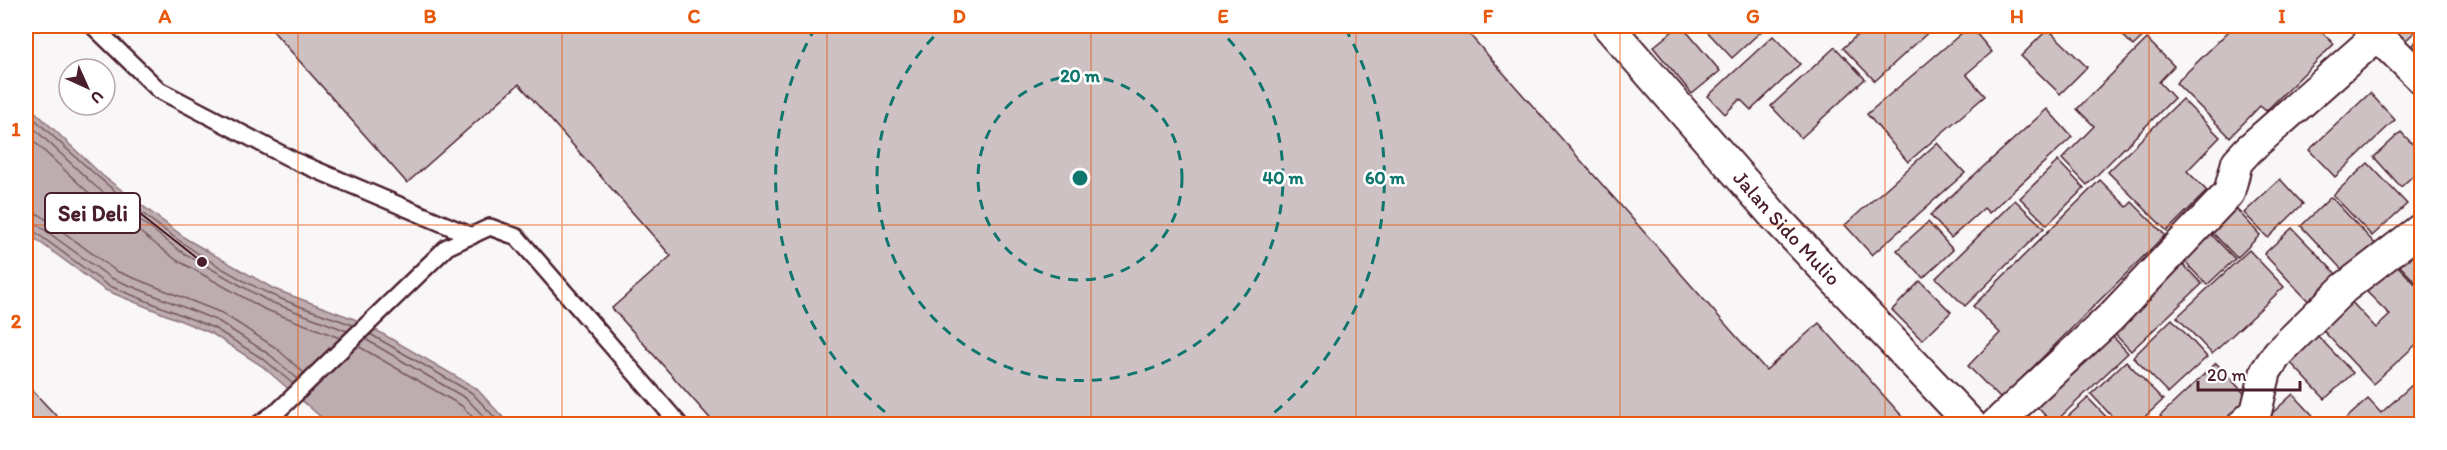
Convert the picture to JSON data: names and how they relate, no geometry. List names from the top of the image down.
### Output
{
  "streets": {
    "street": ["Jalan Sido Mulio"]
  },
  "places": ["Sei Deli"],
  "scale_bar": "20 m",
  "north": "bottom right",
  "grid": {
    "columns": [
      "A",
      "B",
      "C",
      "D",
      "E",
      "F",
      "G",
      "H",
      "I"
    ],
    "rows": ["1", "2"]
  },
  "rings": ["20 m", "40 m", "60 m"]
}
